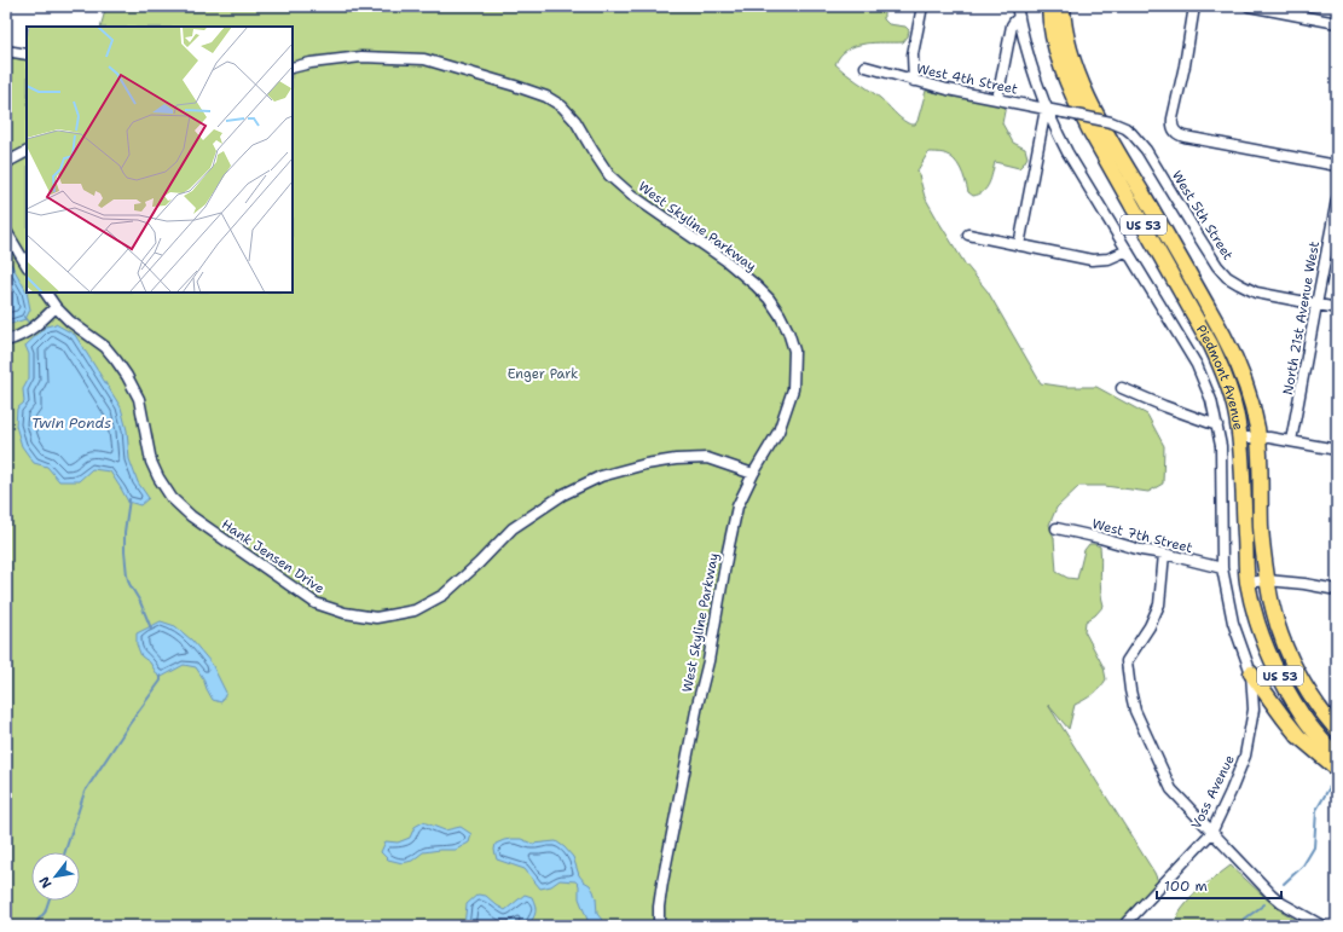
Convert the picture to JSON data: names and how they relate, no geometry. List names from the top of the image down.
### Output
{
  "streets": {
    "highway": ["US 53", "Piedmont Avenue"],
    "street": [
      "West 4th Street",
      "West 5th Street",
      "West Skyline Parkway",
      "North 21st Avenue West",
      "West 7th Street",
      "Hank Jensen Drive",
      "Voss Avenue"
    ]
  },
  "crossings": [
    ["West 4th Street", "West 5th Street"],
    ["West 4th Street", "Piedmont Avenue"],
    ["West 5th Street", "North 21st Avenue West"],
    ["West Skyline Parkway", "Hank Jensen Drive"],
    ["Piedmont Avenue", "West 7th Street"],
    ["Piedmont Avenue", "Voss Avenue"]
  ],
  "water": ["Twin Ponds"],
  "parks": ["Enger Park"],
  "scale_bar": "100 m",
  "north": "bottom left"
}
